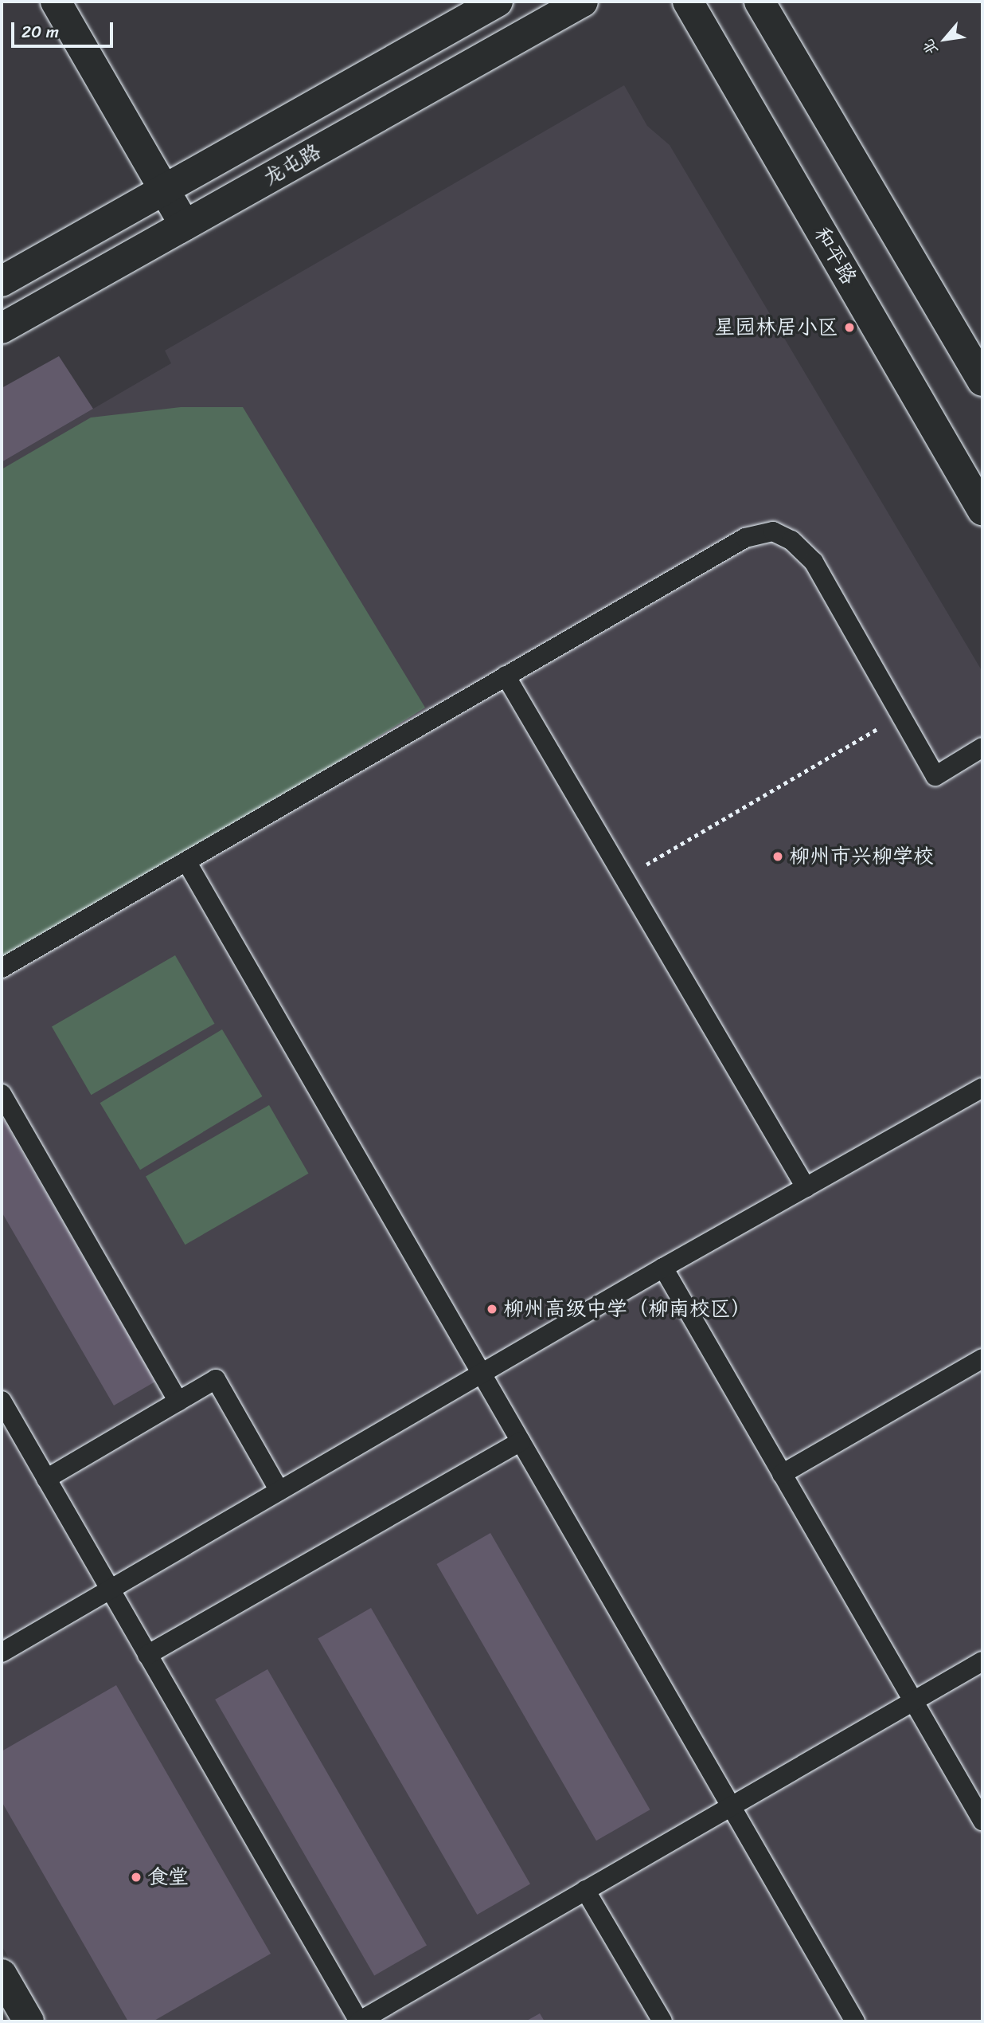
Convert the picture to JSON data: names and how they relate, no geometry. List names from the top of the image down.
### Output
{
  "streets": {
    "main road": ["龙屯路", "和平路"]
  },
  "places": [
    "星园林居小区",
    "柳州市兴柳学校",
    "柳州高级中学（柳南校区）",
    "食堂"
  ],
  "scale_bar": "20 m",
  "north": "bottom left"
}
